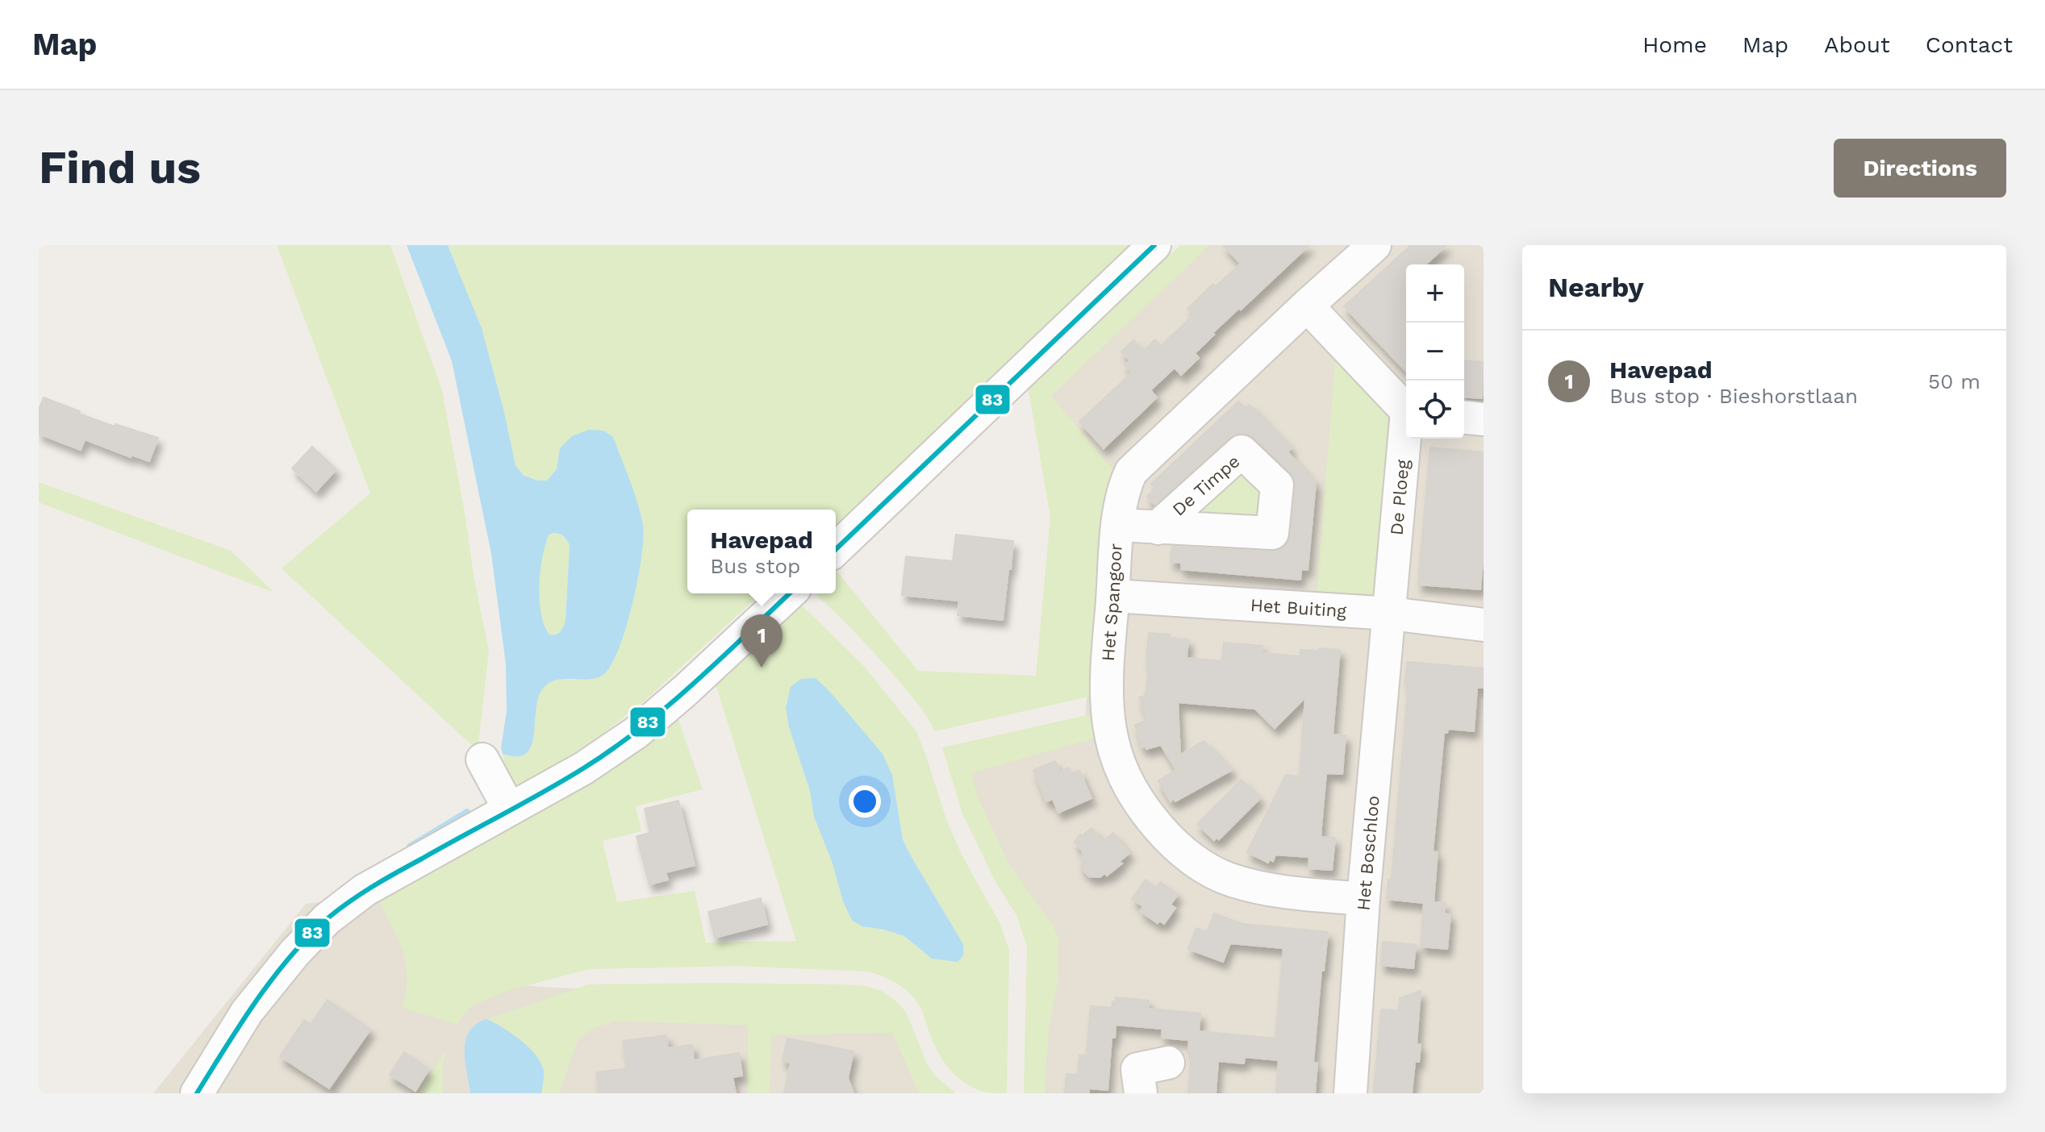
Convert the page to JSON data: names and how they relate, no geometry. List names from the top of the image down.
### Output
{
  "streets": {
    "street": [
      "De Timpe",
      "De Ploeg",
      "Het Spangoor",
      "Het Buiting",
      "Het Boschloo"
    ]
  },
  "crossings": [
    ["De Timpe", "Het Spangoor"],
    ["De Ploeg", "Het Spangoor"],
    ["De Ploeg", "Het Buiting"],
    ["De Ploeg", "Het Boschloo"],
    ["Het Spangoor", "Het Buiting"],
    ["Het Spangoor", "Het Boschloo"],
    ["Het Buiting", "Het Boschloo"]
  ],
  "lines": ["transit line 83"],
  "page": {
    "header": "Map",
    "nav": [
      "Home",
      "Map",
      "About",
      "Contact"
    ],
    "buttons": "Directions",
    "title": "Find us",
    "heading": "Nearby",
    "map_buttons": ["+", "−"],
    "list": [
      {
        "mark": "1",
        "name": "Havepad",
        "note": "Bus stop · Bieshorstlaan",
        "value": "50 m"
      }
    ],
    "popup": ["Havepad", "Bus stop"],
    "pins": "1"
  }
}
